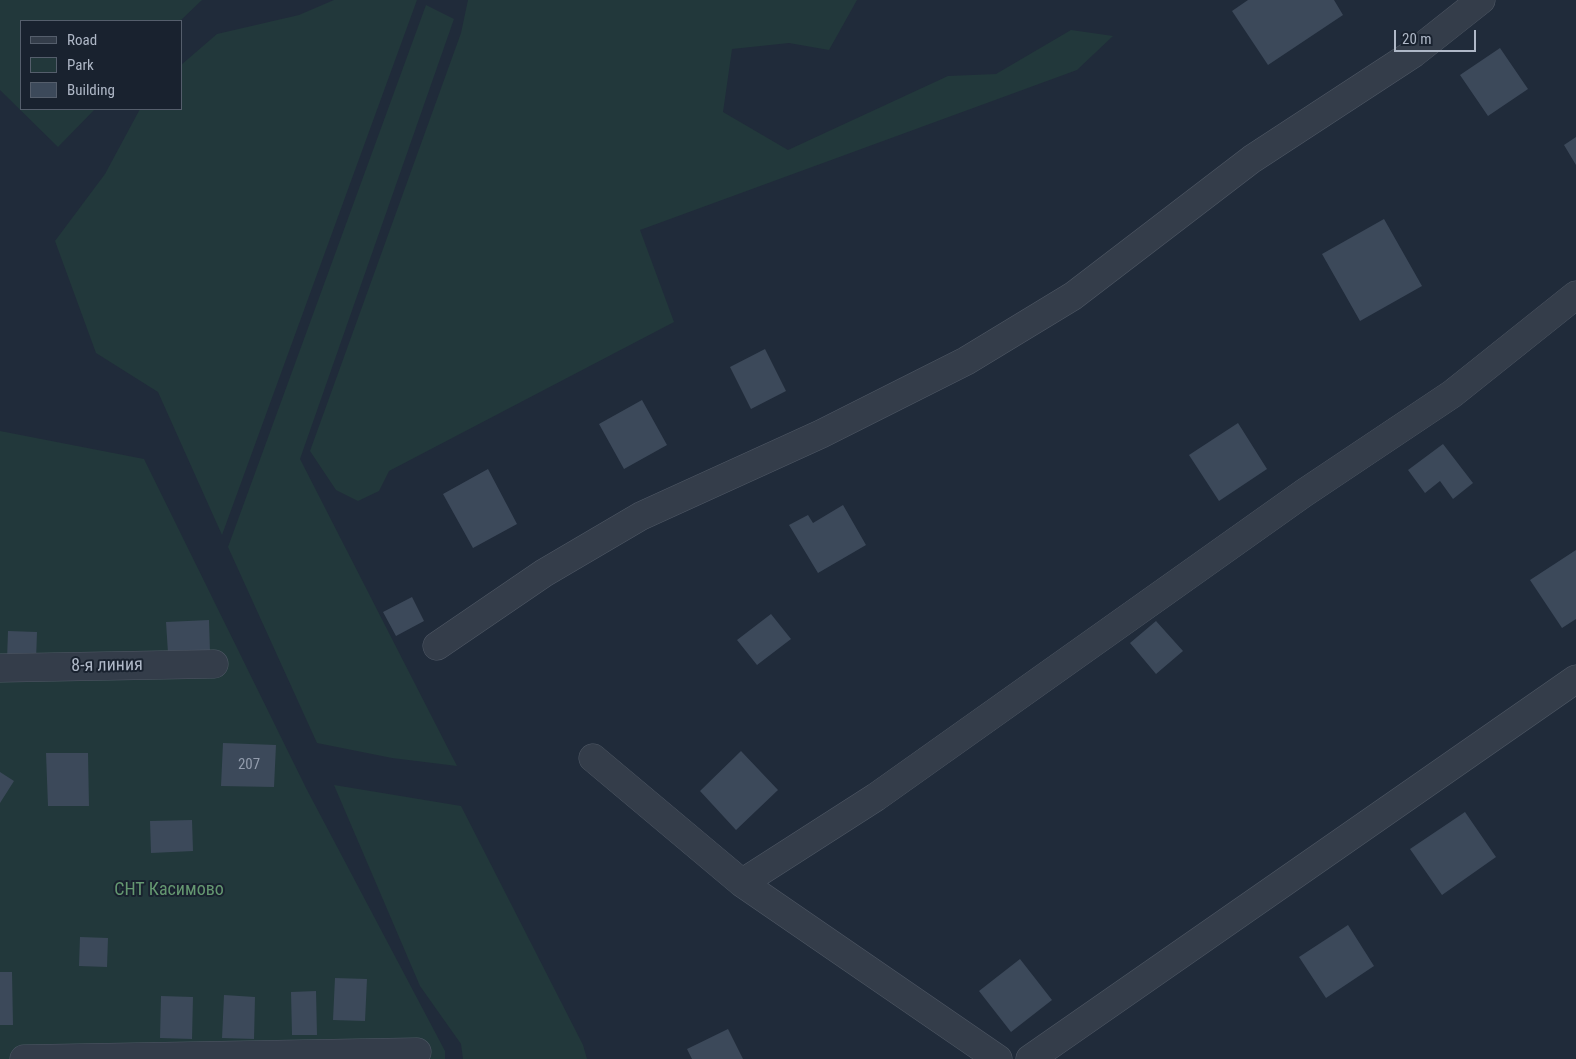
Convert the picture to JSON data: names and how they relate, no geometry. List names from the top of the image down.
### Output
{
  "streets": {
    "street": ["8-я линия"]
  },
  "parks": ["СНТ Касимово"],
  "house_numbers": ["207"],
  "legend": ["Road", "Park", "Building"],
  "scale_bar": "20 m"
}
